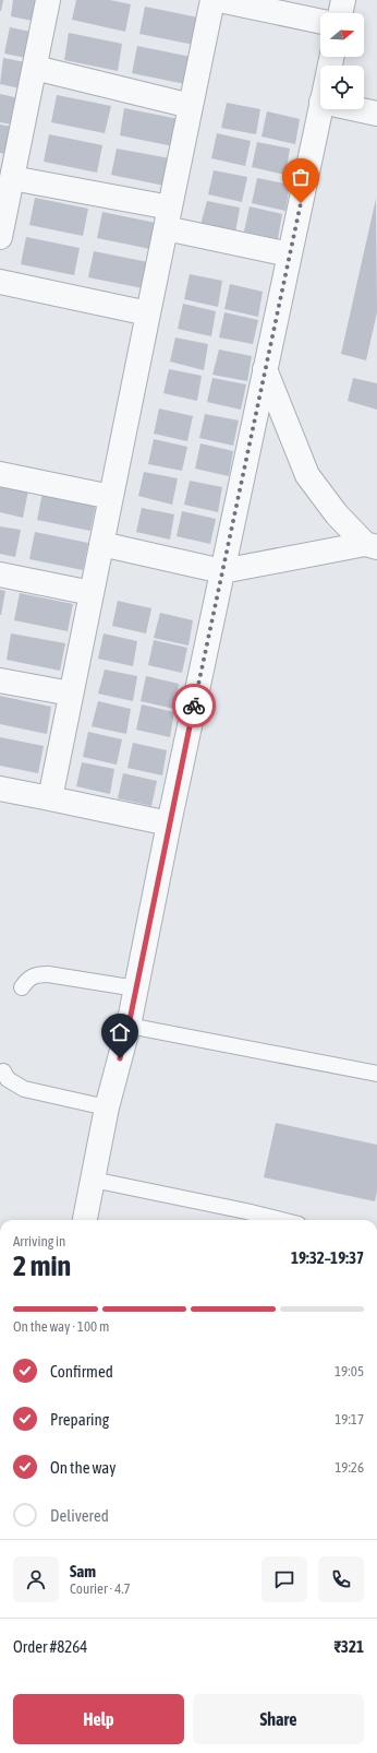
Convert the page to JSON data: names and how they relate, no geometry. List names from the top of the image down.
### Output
{
  "north": "right",
  "page": {
    "heading": ["2 min", "Arriving in", "19:32–19:37"],
    "panel": [
      "Sam",
      "Courier · 4.7",
      "Order #8264",
      "₹321"
    ],
    "bar": "On the way · 100 m",
    "list": [
      ["Confirmed", "19:05"],
      ["Preparing", "19:17"],
      ["On the way", "19:26"],
      "Delivered"
    ],
    "buttons": ["Help", "Share"]
  }
}
